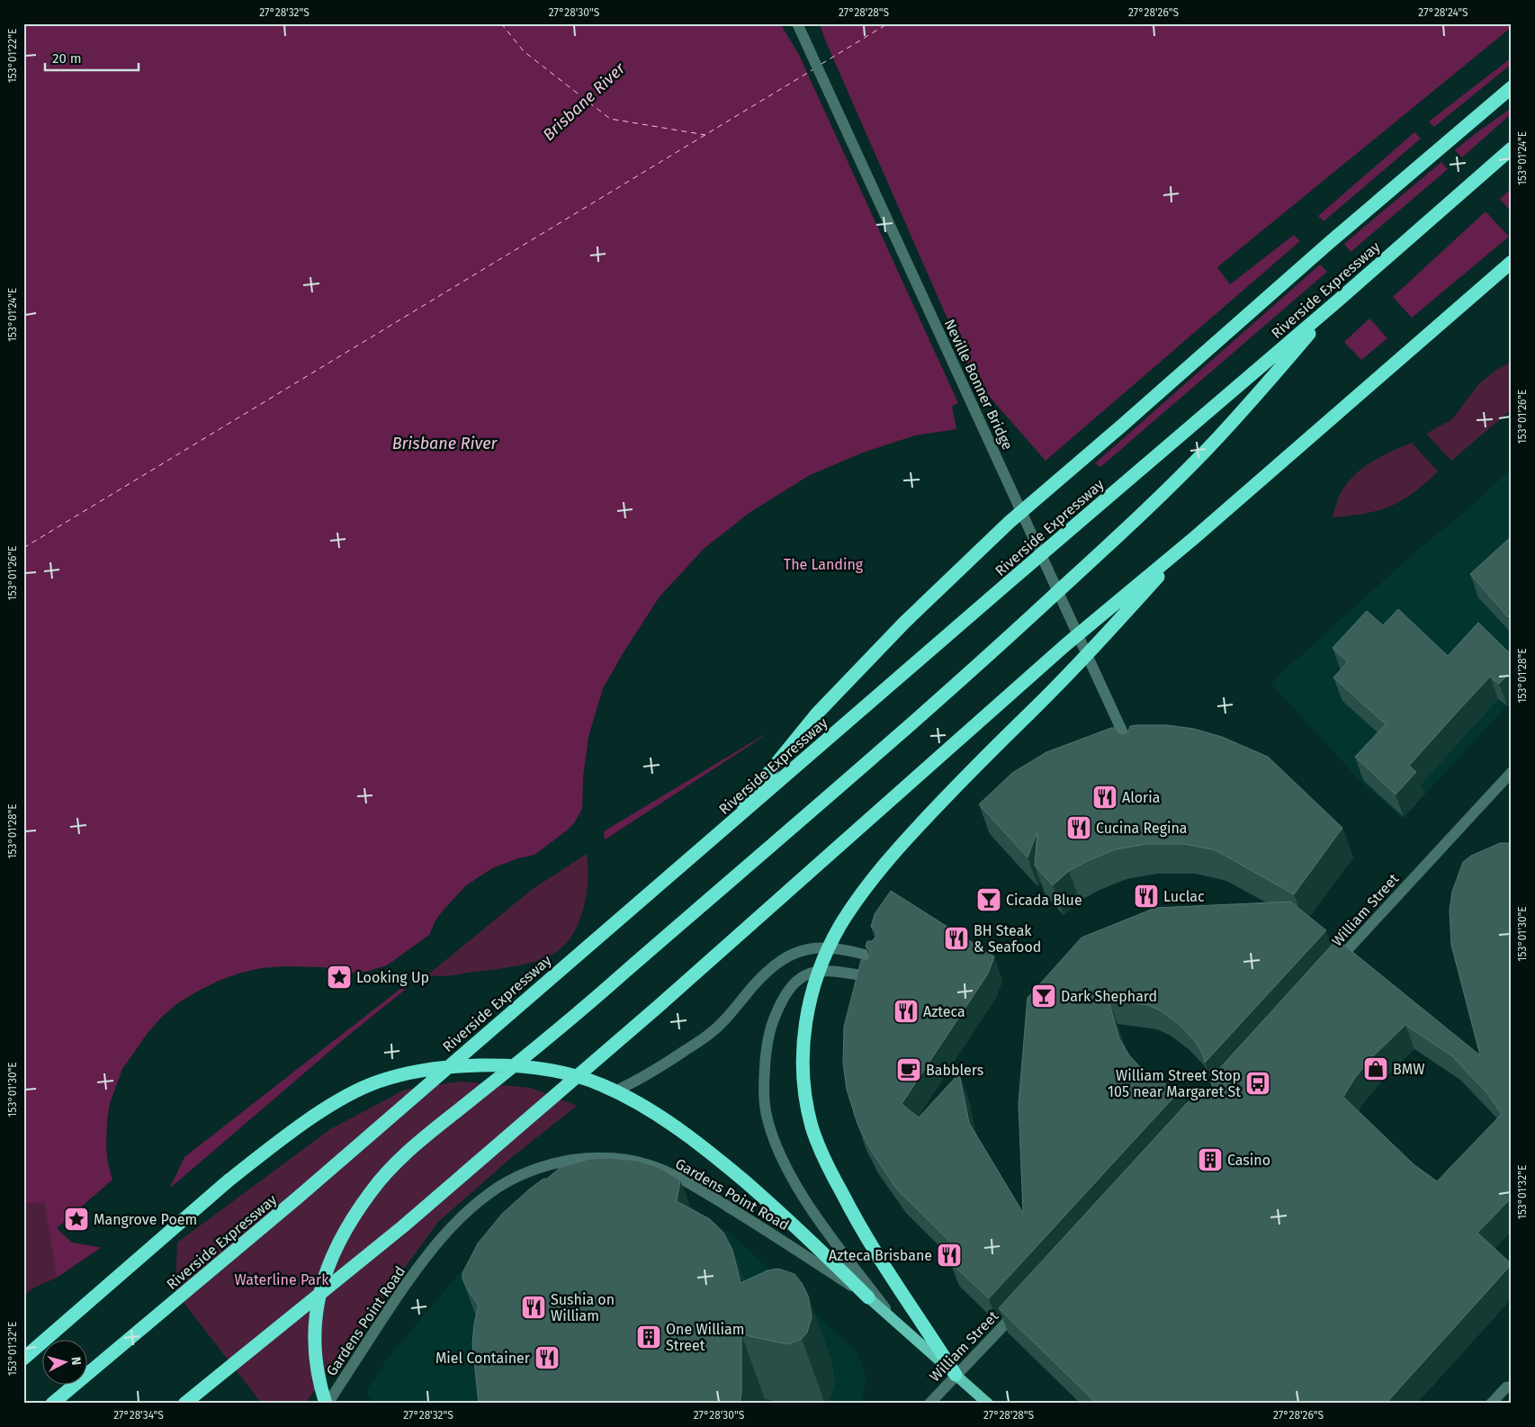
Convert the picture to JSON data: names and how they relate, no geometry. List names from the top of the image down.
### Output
{
  "streets": {
    "highway": ["Riverside Expressway"],
    "street": ["Neville Bonner Bridge", "William Street", "Gardens Point Road"]
  },
  "water": ["Brisbane River"],
  "parks": ["The Landing", "Waterline Park"],
  "places": {
    "restaurant": [
      "Aloria",
      "Cucina Regina",
      "Luclac",
      "BH Steak & Seafood",
      "Azteca",
      "Azteca Brisbane",
      "Sushia on William",
      "Miel Container"
    ],
    "bar": ["Cicada Blue", "Dark Shephard"],
    "place": ["Looking Up", "Mangrove Poem"],
    "shop": ["BMW"],
    "cafe": ["Babblers"],
    "bus stop": ["William Street Stop 105 near Margaret St"],
    "building": ["Casino", "One William Street"]
  },
  "scale_bar": "20 m",
  "north": "right",
  "coordinates": [
    "27°28'32\"S",
    "27°28'30\"S",
    "27°28'28\"S",
    "27°28'26\"S",
    "27°28'24\"S",
    "153°01'22\"E",
    "153°01'24\"E",
    "153°01'26\"E",
    "153°01'28\"E",
    "153°01'30\"E",
    "153°01'32\"E",
    "27°28'34\"S"
  ]
}
